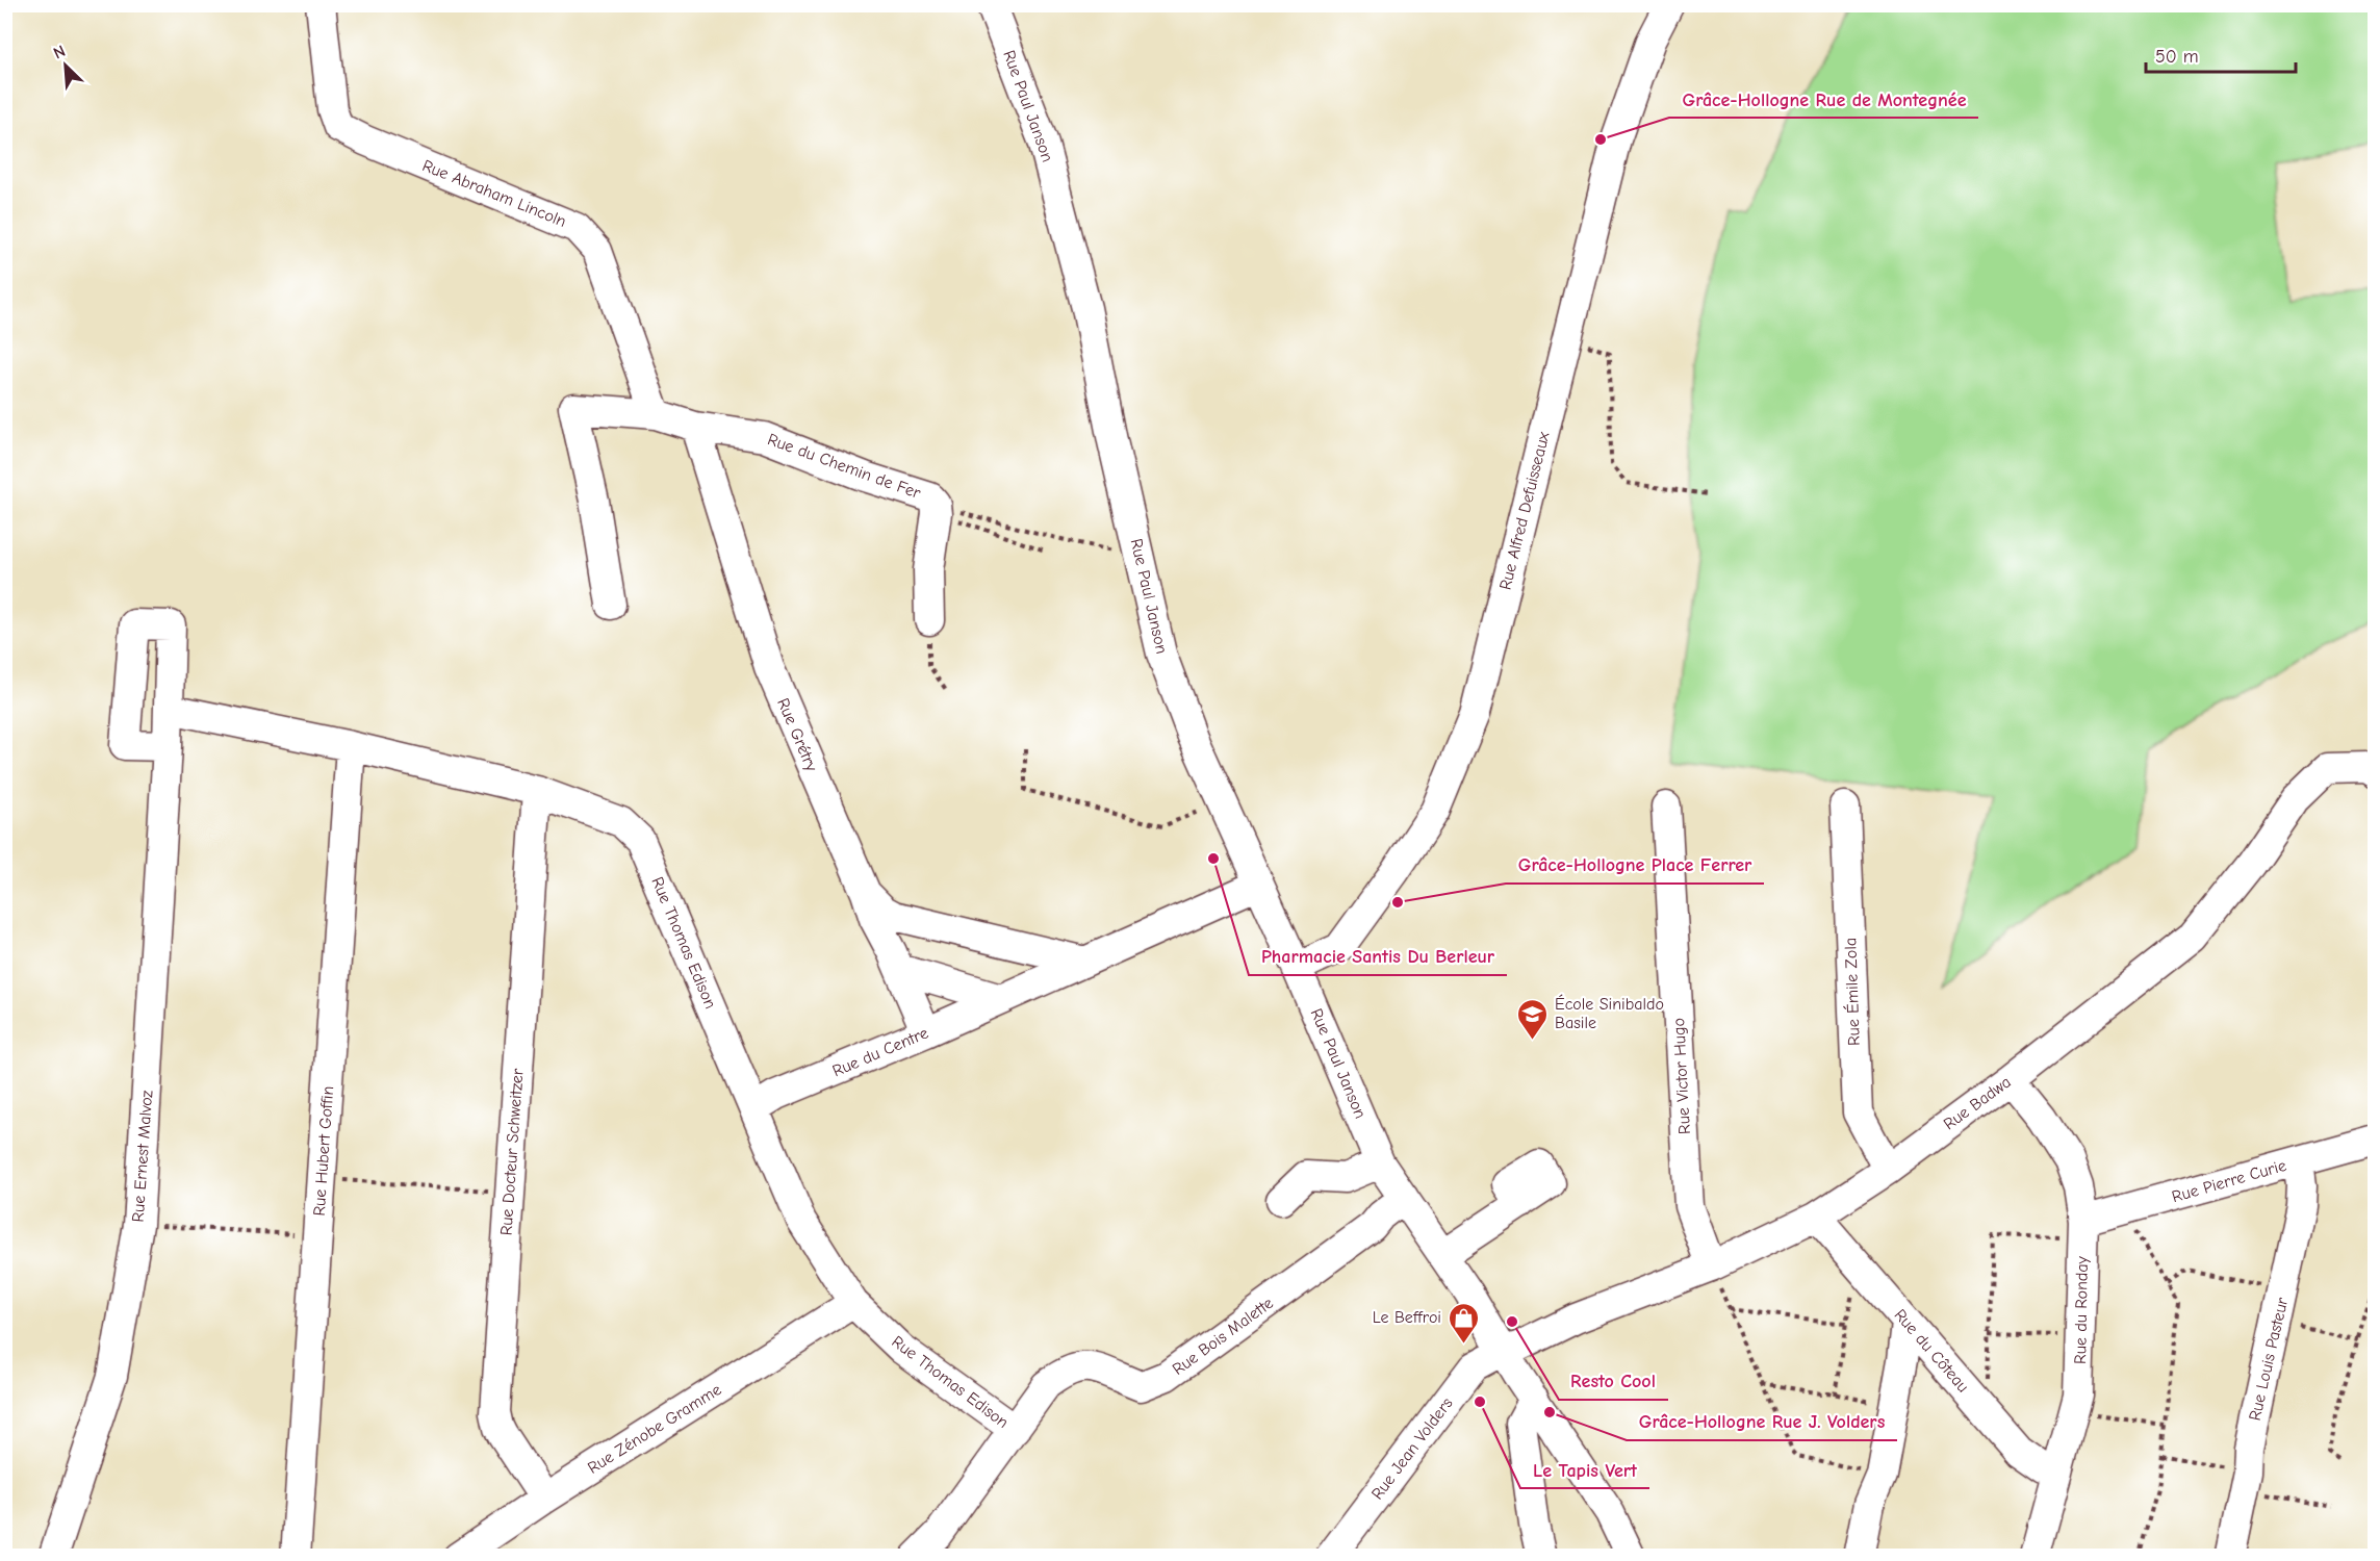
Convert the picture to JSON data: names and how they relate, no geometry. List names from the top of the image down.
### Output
{
  "streets": {
    "street": [
      "Rue Paul Janson",
      "Rue Abraham Lincoln",
      "Rue du Chemin de Fer",
      "Rue Alfred Defuisseaux",
      "Rue Grétry",
      "Rue Thomas Edison",
      "Rue Émile Zola",
      "Rue du Centre",
      "Rue Victor Hugo",
      "Rue Badwa",
      "Rue Hubert Goffin",
      "Rue Docteur Schweitzer",
      "Rue Ernest Malvoz",
      "Rue Pierre Curie",
      "Rue du Ronday",
      "Rue Bois Malette",
      "Rue du Côteau",
      "Rue Louis Pasteur",
      "Rue Zénobe Gramme",
      "Rue Jean Volders"
    ]
  },
  "crossings": [
    ["Rue Paul Janson", "Rue Alfred Defuisseaux"],
    ["Rue Paul Janson", "Rue du Centre"],
    ["Rue Paul Janson", "Rue Badwa"],
    ["Rue Paul Janson", "Rue Bois Malette"],
    ["Rue Paul Janson", "Rue Jean Volders"],
    ["Rue Abraham Lincoln", "Rue du Chemin de Fer"],
    ["Rue du Chemin de Fer", "Rue Grétry"],
    ["Rue Grétry", "Rue du Centre"],
    ["Rue Thomas Edison", "Rue du Centre"],
    ["Rue Thomas Edison", "Rue Hubert Goffin"],
    ["Rue Thomas Edison", "Rue Docteur Schweitzer"],
    ["Rue Thomas Edison", "Rue Ernest Malvoz"],
    ["Rue Thomas Edison", "Rue Bois Malette"],
    ["Rue Thomas Edison", "Rue Zénobe Gramme"],
    ["Rue Émile Zola", "Rue Badwa"],
    ["Rue Victor Hugo", "Rue Badwa"],
    ["Rue Badwa", "Rue du Ronday"],
    ["Rue Badwa", "Rue du Côteau"],
    ["Rue Badwa", "Rue Jean Volders"],
    ["Rue Docteur Schweitzer", "Rue Zénobe Gramme"],
    ["Rue Pierre Curie", "Rue du Ronday"],
    ["Rue Pierre Curie", "Rue Louis Pasteur"],
    ["Rue du Ronday", "Rue du Côteau"]
  ],
  "places": {
    "other": [
      "Grâce-Hollogne Rue de Montegnée",
      "Pharmacie Santis Du Berleur",
      "Grâce-Hollogne Place Ferrer",
      "Resto Cool",
      "Le Tapis Vert",
      "Grâce-Hollogne Rue J. Volders"
    ],
    "school or university": ["École Sinibaldo Basile"],
    "shop": ["Le Beffroi"]
  },
  "scale_bar": "50 m",
  "north": "top left"
}
